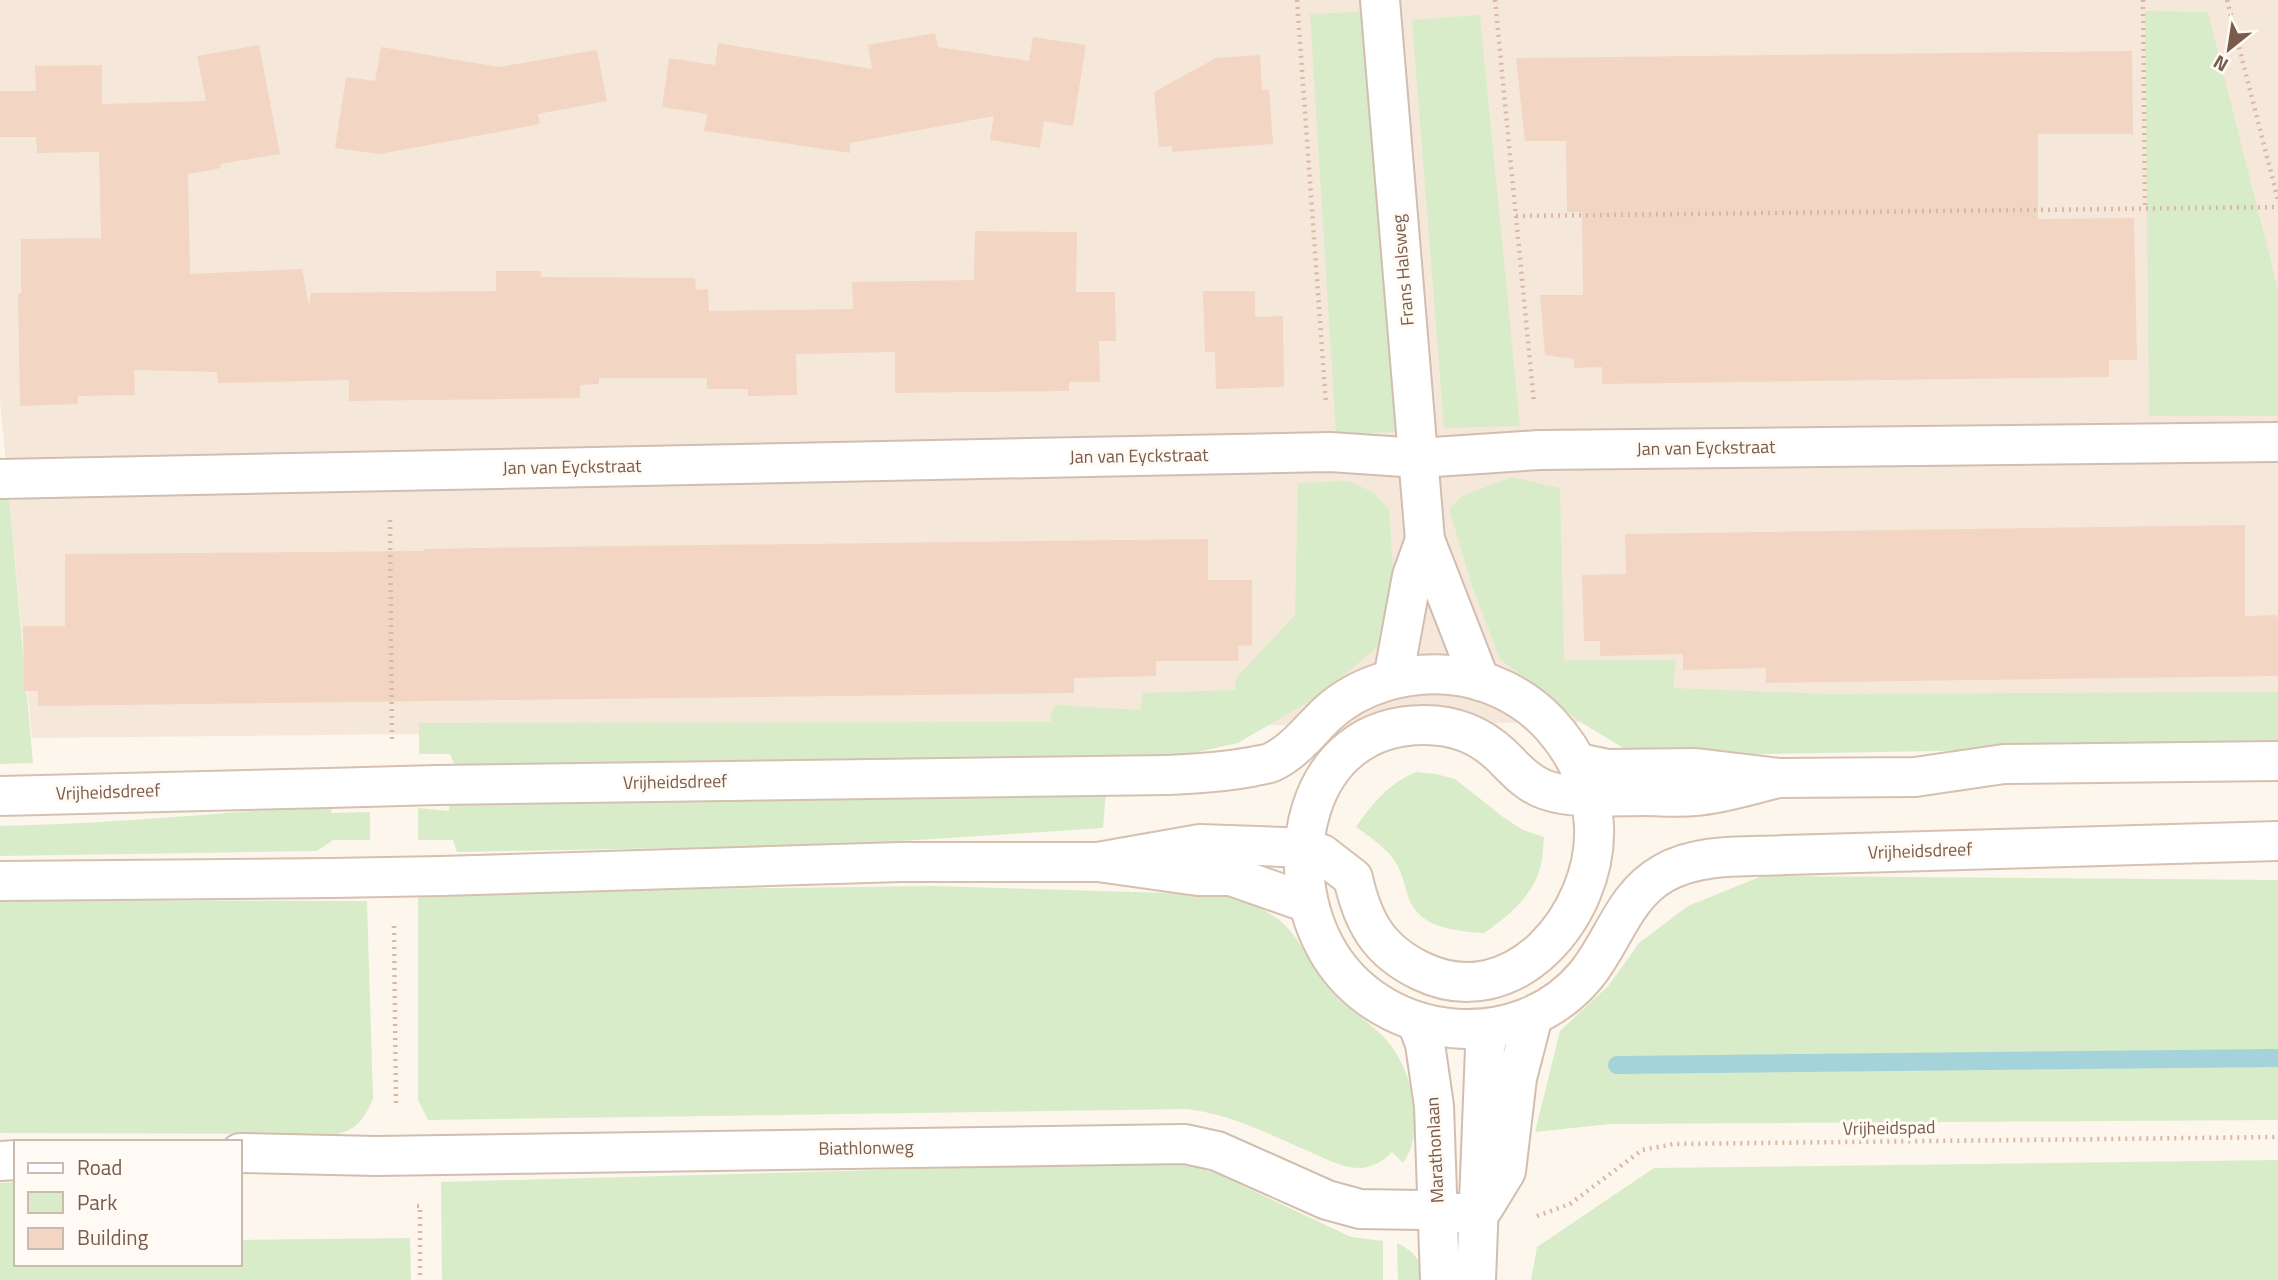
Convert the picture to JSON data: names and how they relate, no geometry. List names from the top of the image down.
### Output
{
  "streets": {
    "main road": [
      "Frans Halsweg",
      "Jan van Eyckstraat",
      "Vrijheidsdreef",
      "Biathlonweg",
      "Marathonlaan"
    ],
    "path": ["Vrijheidspad"]
  },
  "crossings": [
    ["Frans Halsweg", "Jan van Eyckstraat"],
    ["Frans Halsweg", "Vrijheidsdreef"],
    ["Vrijheidsdreef", "Marathonlaan"],
    ["Biathlonweg", "Marathonlaan"]
  ],
  "legend": ["Road", "Park", "Building"],
  "north": "bottom left"
}
